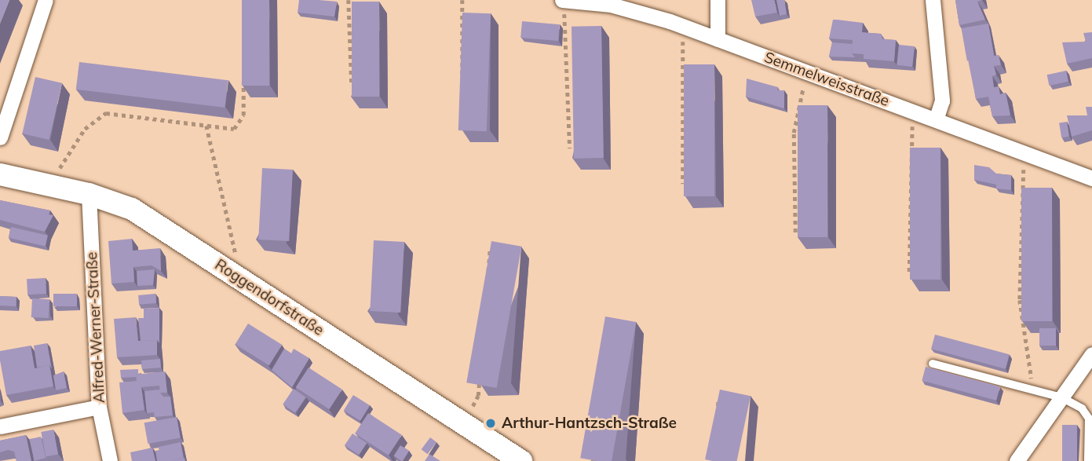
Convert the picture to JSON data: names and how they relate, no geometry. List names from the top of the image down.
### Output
{
  "streets": {
    "street": ["Semmelweisstraße", "Roggendorfstraße", "Alfred-Werner-Straße"]
  },
  "crossings": [
    ["Roggendorfstraße", "Alfred-Werner-Straße"]
  ],
  "places": ["Arthur-Hantzsch-Straße"]
}
